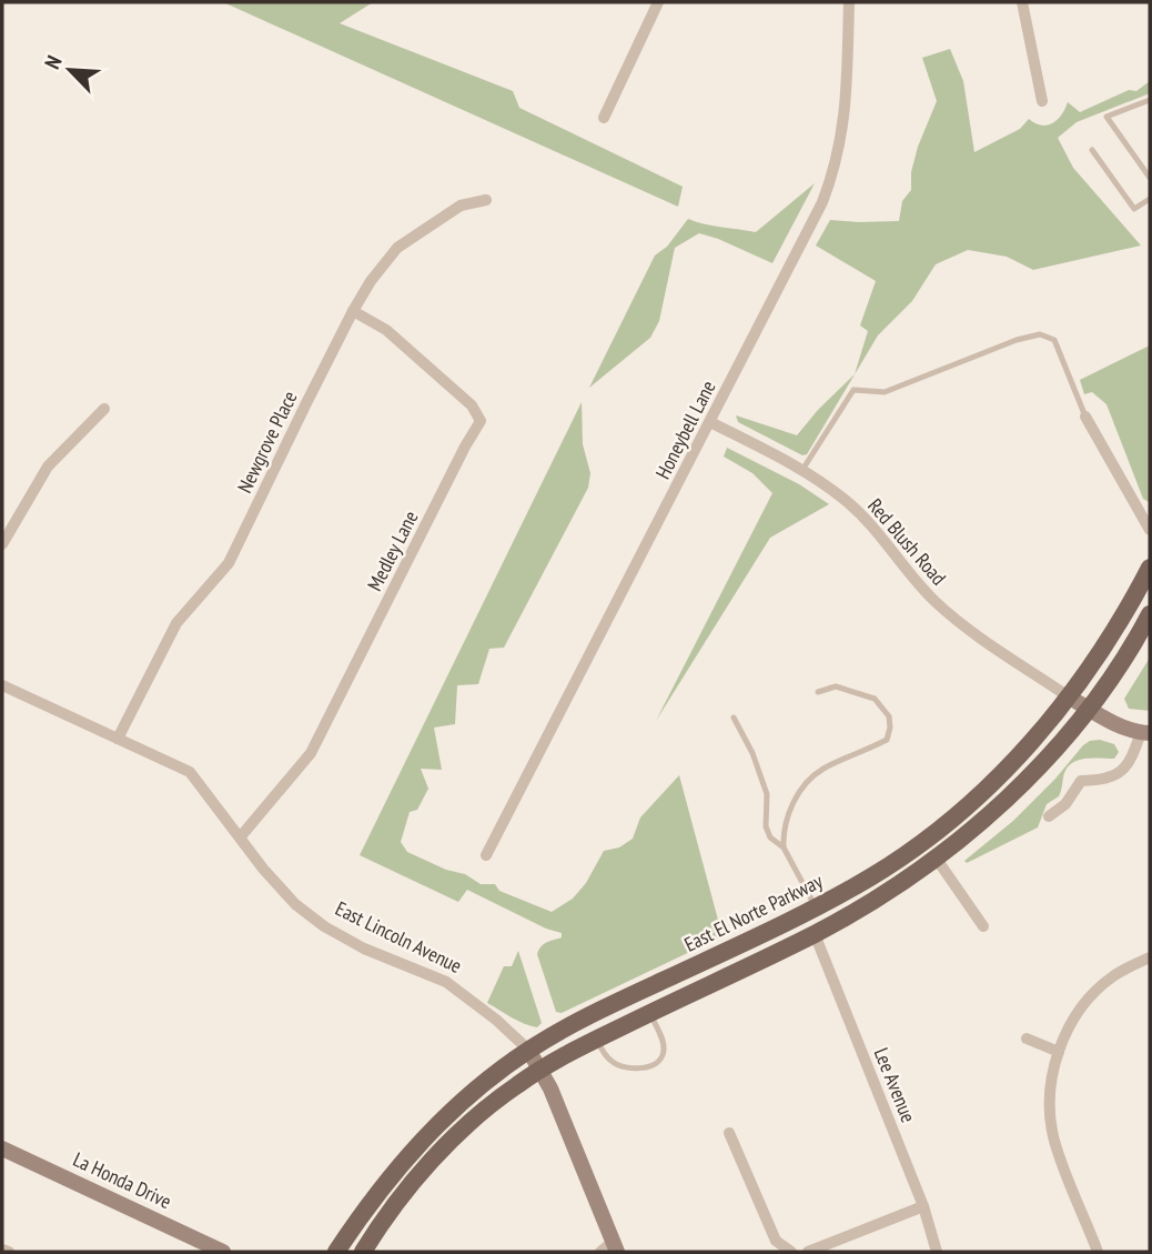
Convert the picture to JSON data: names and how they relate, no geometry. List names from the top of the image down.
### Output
{
  "streets": {
    "main road": ["East El Norte Parkway", "East Lincoln Avenue", "La Honda Drive"],
    "street": [
      "Honeybell Lane",
      "Newgrove Place",
      "Red Blush Road",
      "Medley Lane",
      "Lee Avenue"
    ]
  },
  "crossings": [
    ["Honeybell Lane", "Red Blush Road"],
    ["Newgrove Place", "Medley Lane"],
    ["Newgrove Place", "East Lincoln Avenue"],
    ["Red Blush Road", "East El Norte Parkway"],
    ["Medley Lane", "East Lincoln Avenue"],
    ["East El Norte Parkway", "East Lincoln Avenue"]
  ],
  "north": "top left"
}
